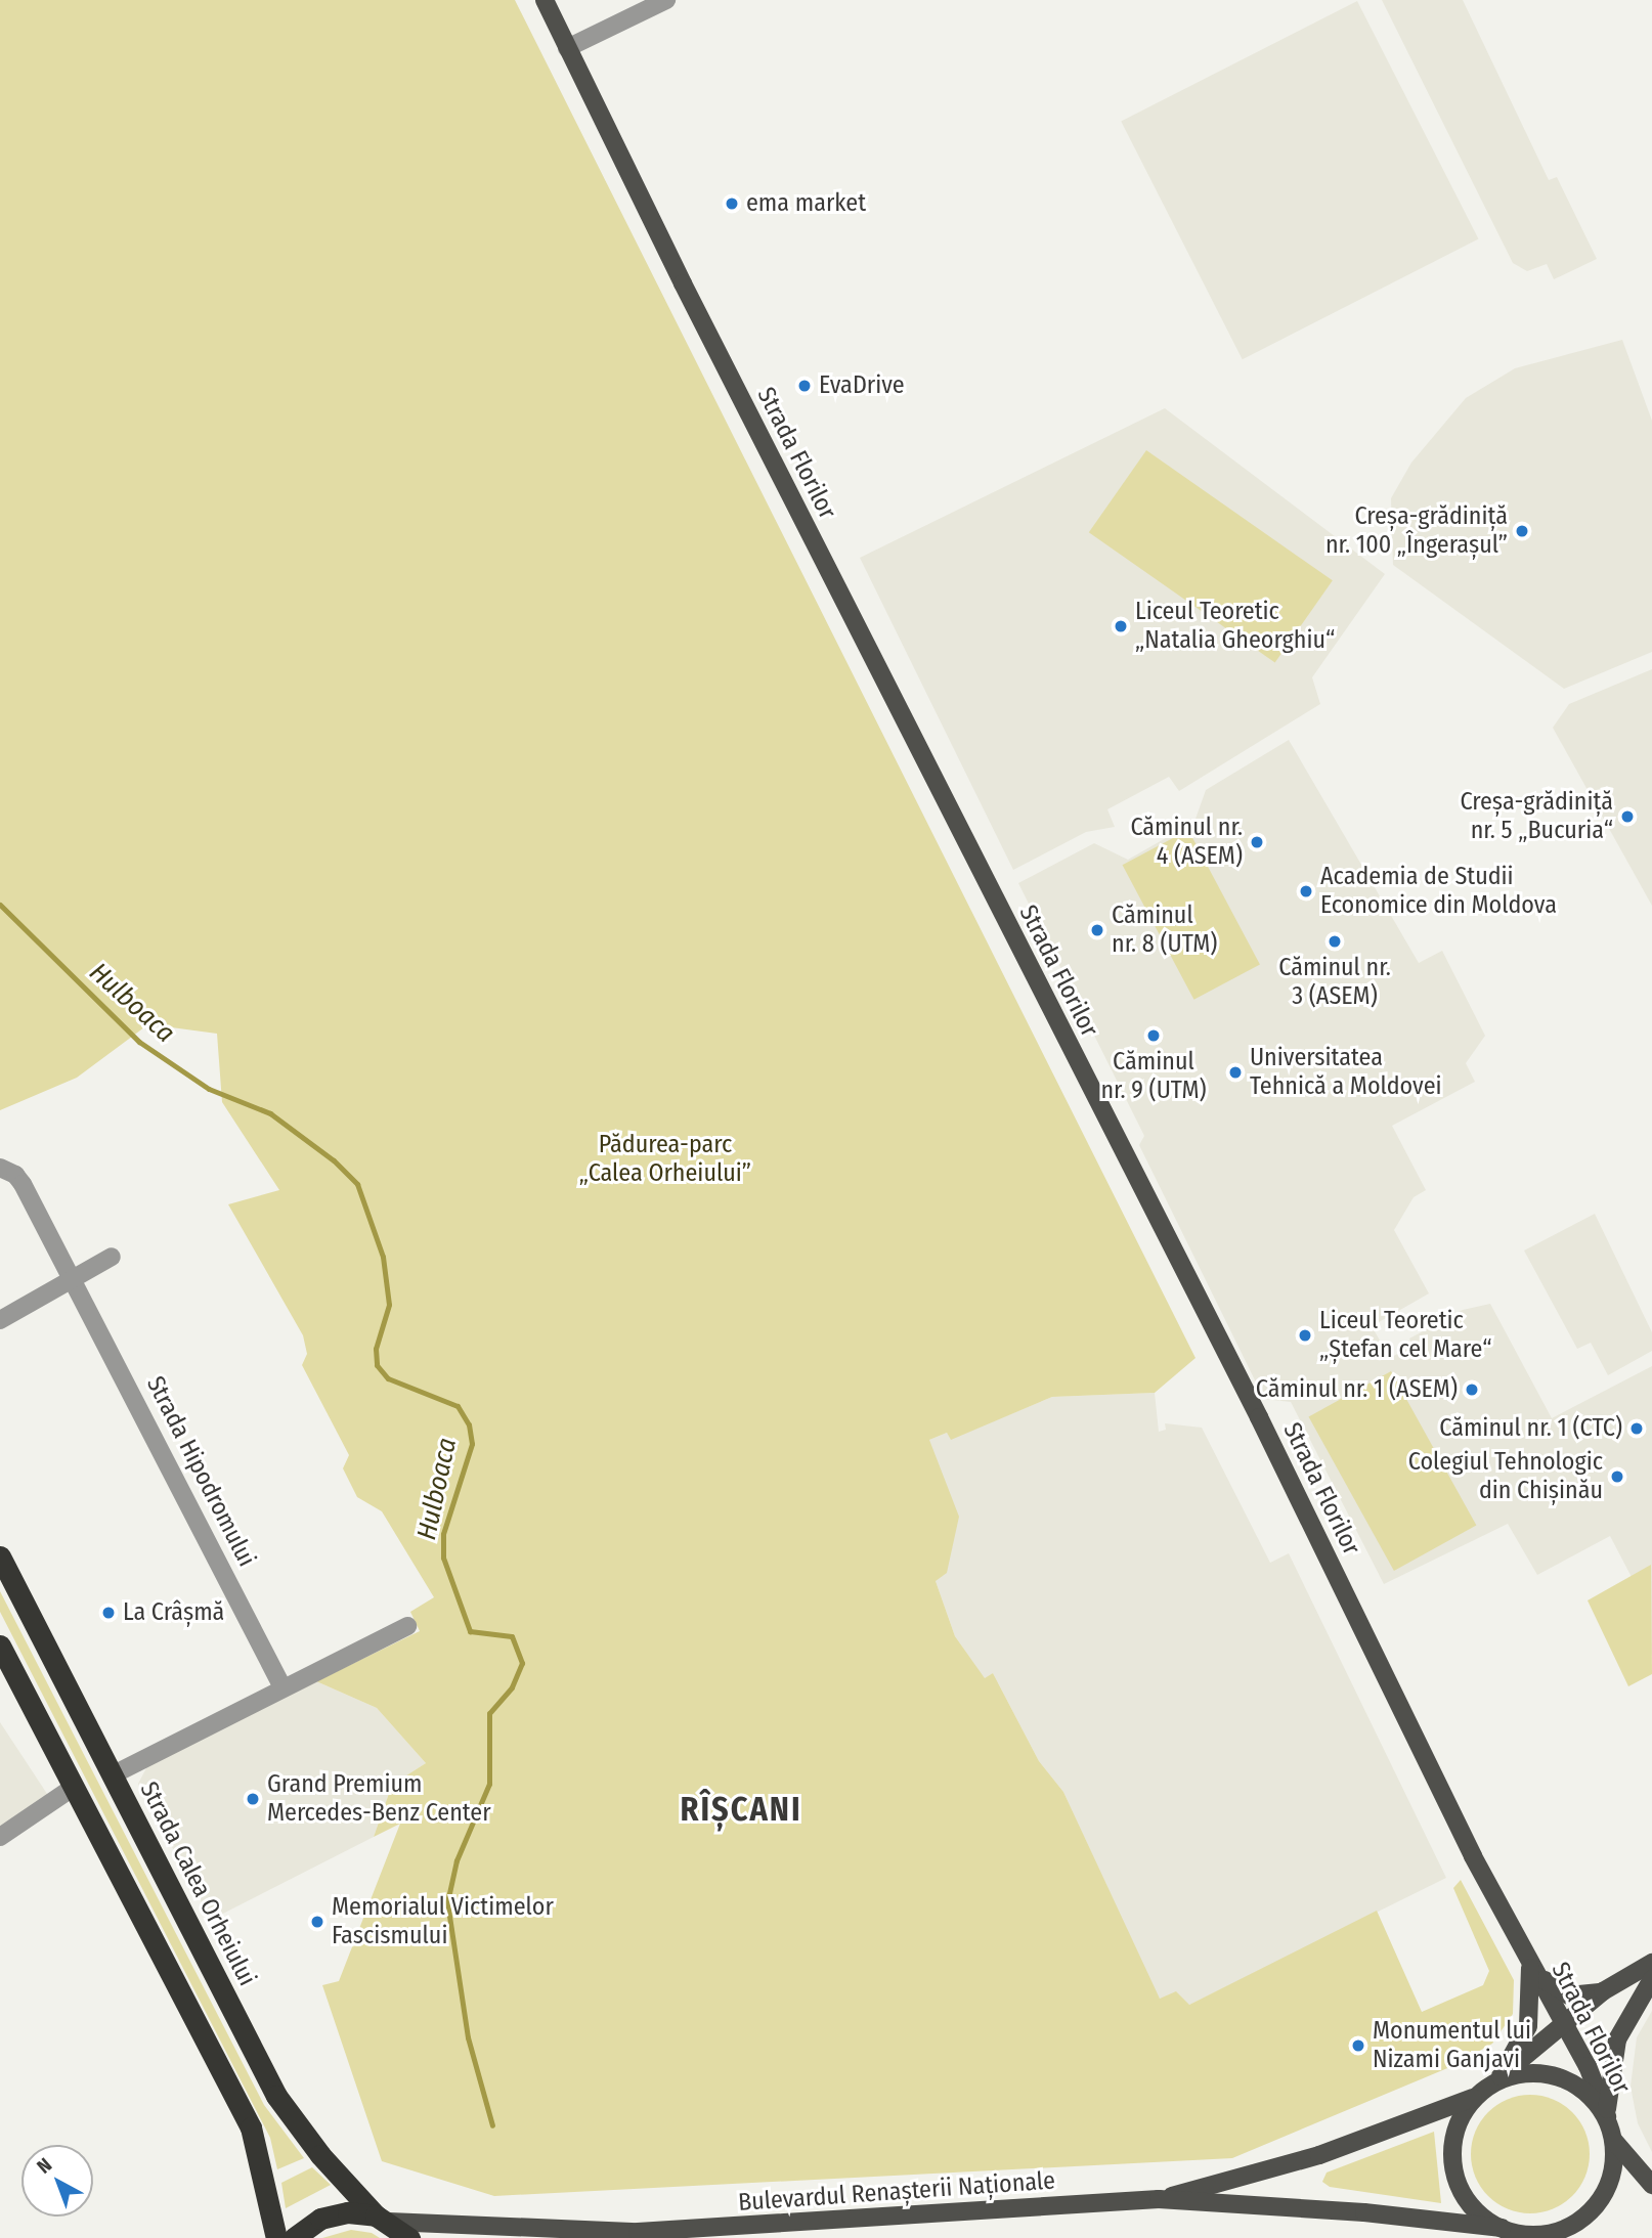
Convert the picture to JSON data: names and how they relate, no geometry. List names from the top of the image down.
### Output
{
  "streets": {
    "highway": ["Strada Calea Orheiului"],
    "main road": ["Strada Florilor", "Bulevardul Renașterii Naționale"],
    "street": ["Strada Hipodromului"]
  },
  "crossings": [
    ["Strada Florilor", "Bulevardul Renașterii Naționale"],
    ["Strada Calea Orheiului", "Bulevardul Renașterii Naționale"]
  ],
  "districts": ["RÎȘCANI"],
  "water": ["Hulboaca"],
  "parks": ["Pădurea-parc „Calea Orheiului”"],
  "places": [
    "ema market",
    "EvaDrive",
    "Creșa-grădiniță nr. 100 „Îngerașul”",
    "Liceul Teoretic „Natalia Gheorghiu“",
    "Creșa-grădiniță nr. 5 „Bucuria“",
    "Căminul nr. 4 (ASEM)",
    "Academia de Studii Economice din Moldova",
    "Căminul nr. 8 (UTM)",
    "Căminul nr. 3 (ASEM)",
    "Căminul nr. 9 (UTM)",
    "Universitatea Tehnică a Moldovei",
    "Liceul Teoretic „Ștefan cel Mare“",
    "Căminul nr. 1 (ASEM)",
    "Căminul nr. 1 (CTC)",
    "Colegiul Tehnologic din Chișinău",
    "La Crâșmă",
    "Grand Premium Mercedes-Benz Center",
    "Memorialul Victimelor Fascismului",
    "Monumentul lui Nizami Ganjavi"
  ],
  "north": "top left"
}
